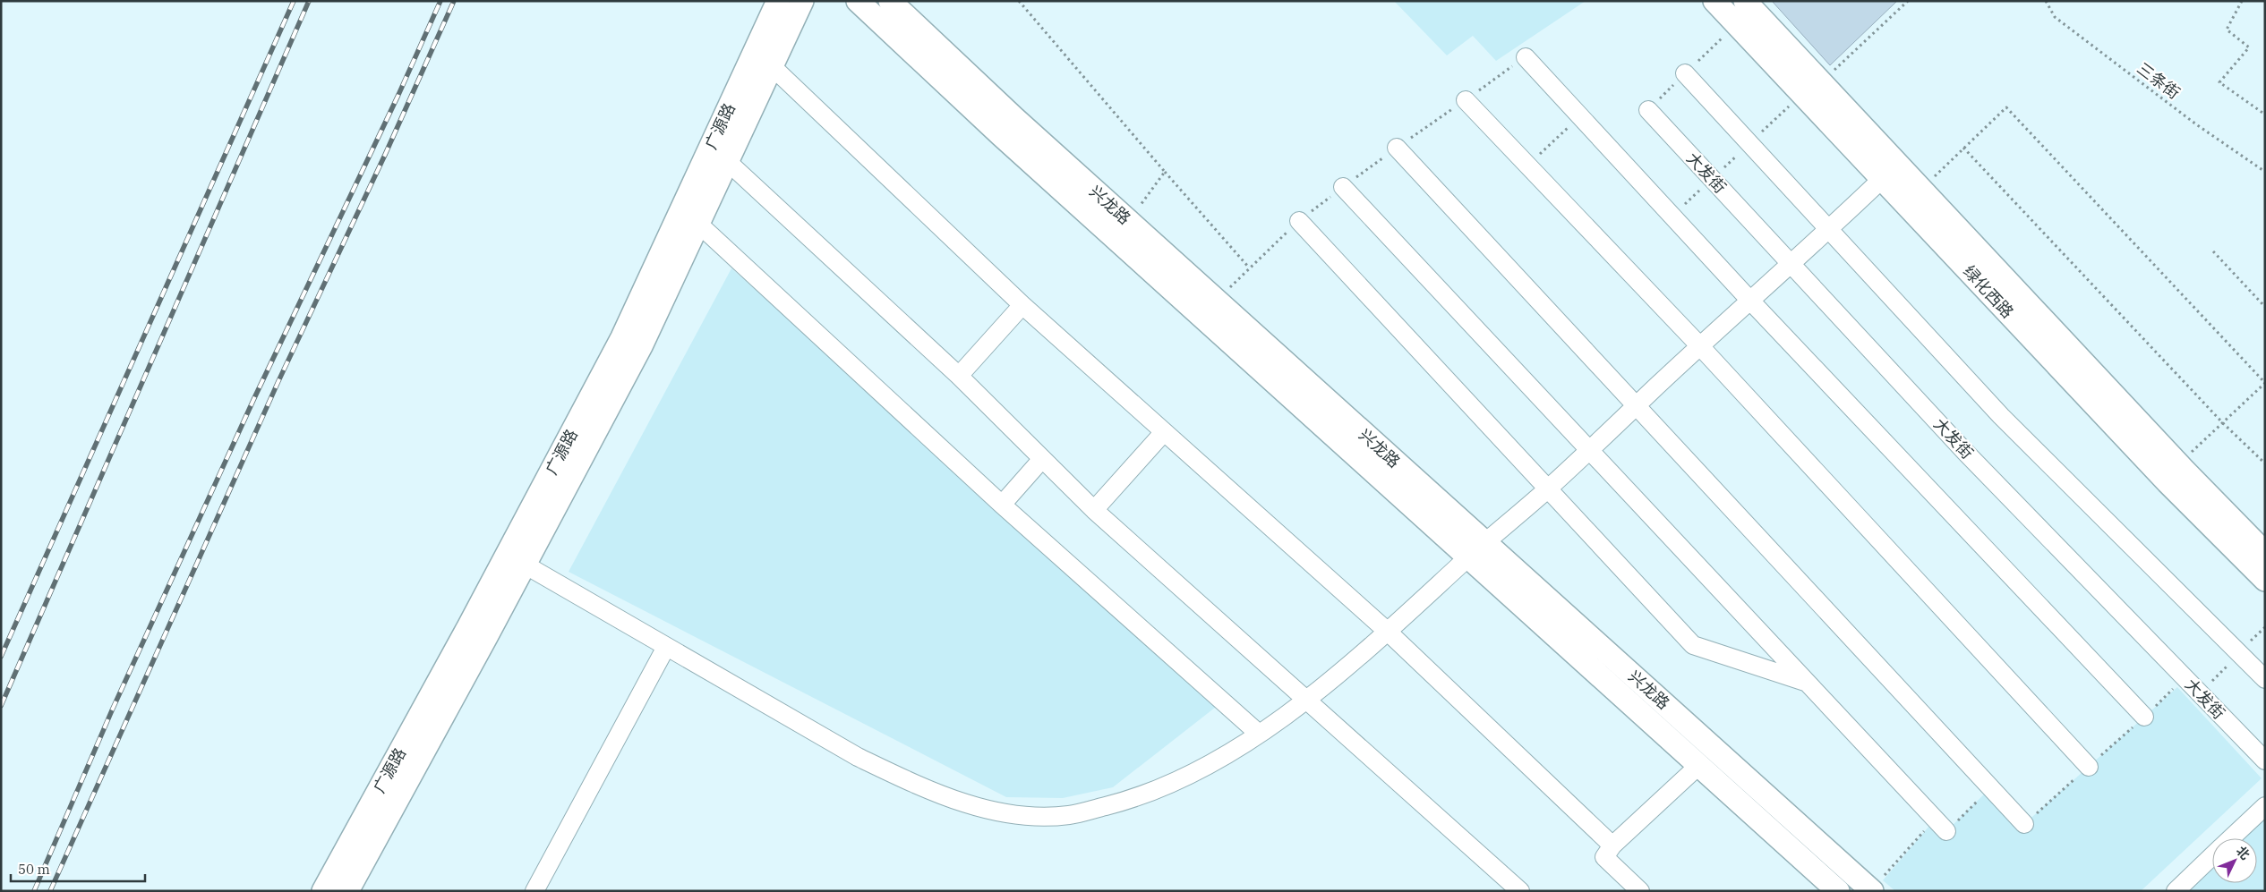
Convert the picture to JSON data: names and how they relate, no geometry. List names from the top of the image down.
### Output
{
  "streets": {
    "main road": ["广源路", "兴龙路", "绿化西路"],
    "street": ["大发街"],
    "path": ["三条街"]
  },
  "scale_bar": "50 m",
  "north": "top right"
}
